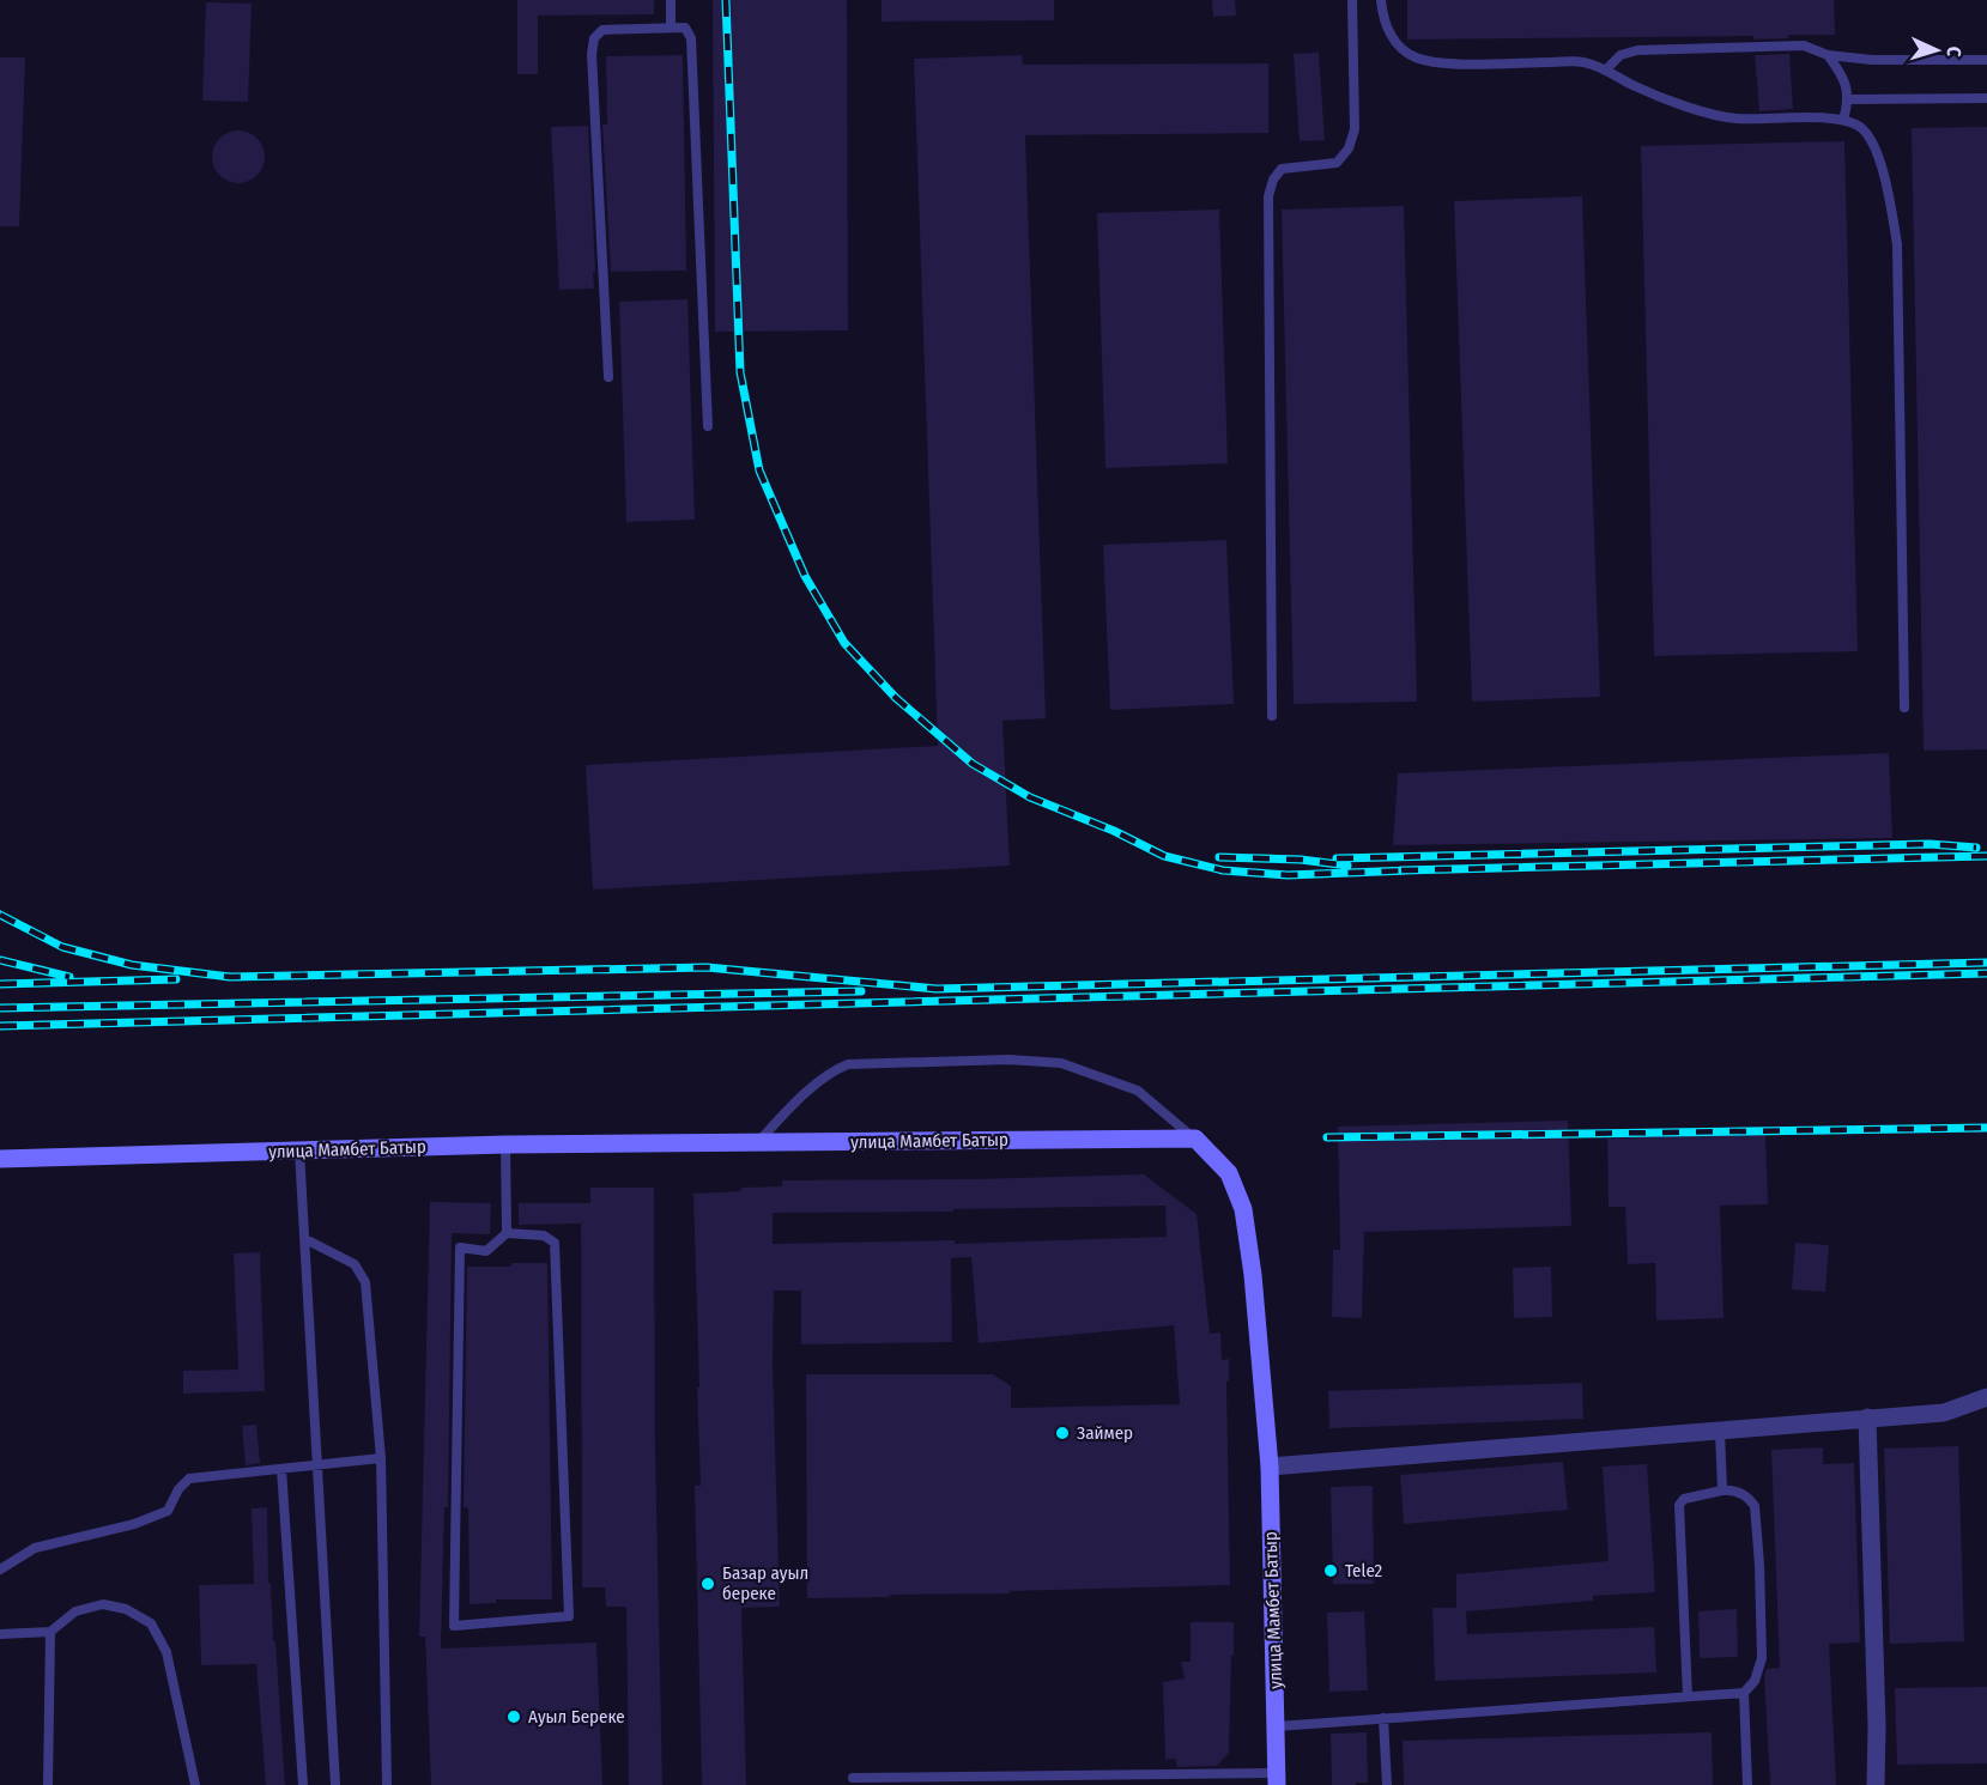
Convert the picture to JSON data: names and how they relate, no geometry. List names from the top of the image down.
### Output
{
  "streets": {
    "main road": ["улица Мамбет Батыр"]
  },
  "places": [
    "Займер",
    "Tele2",
    "Базар ауыл береке",
    "Ауыл Береке"
  ],
  "north": "right"
}
